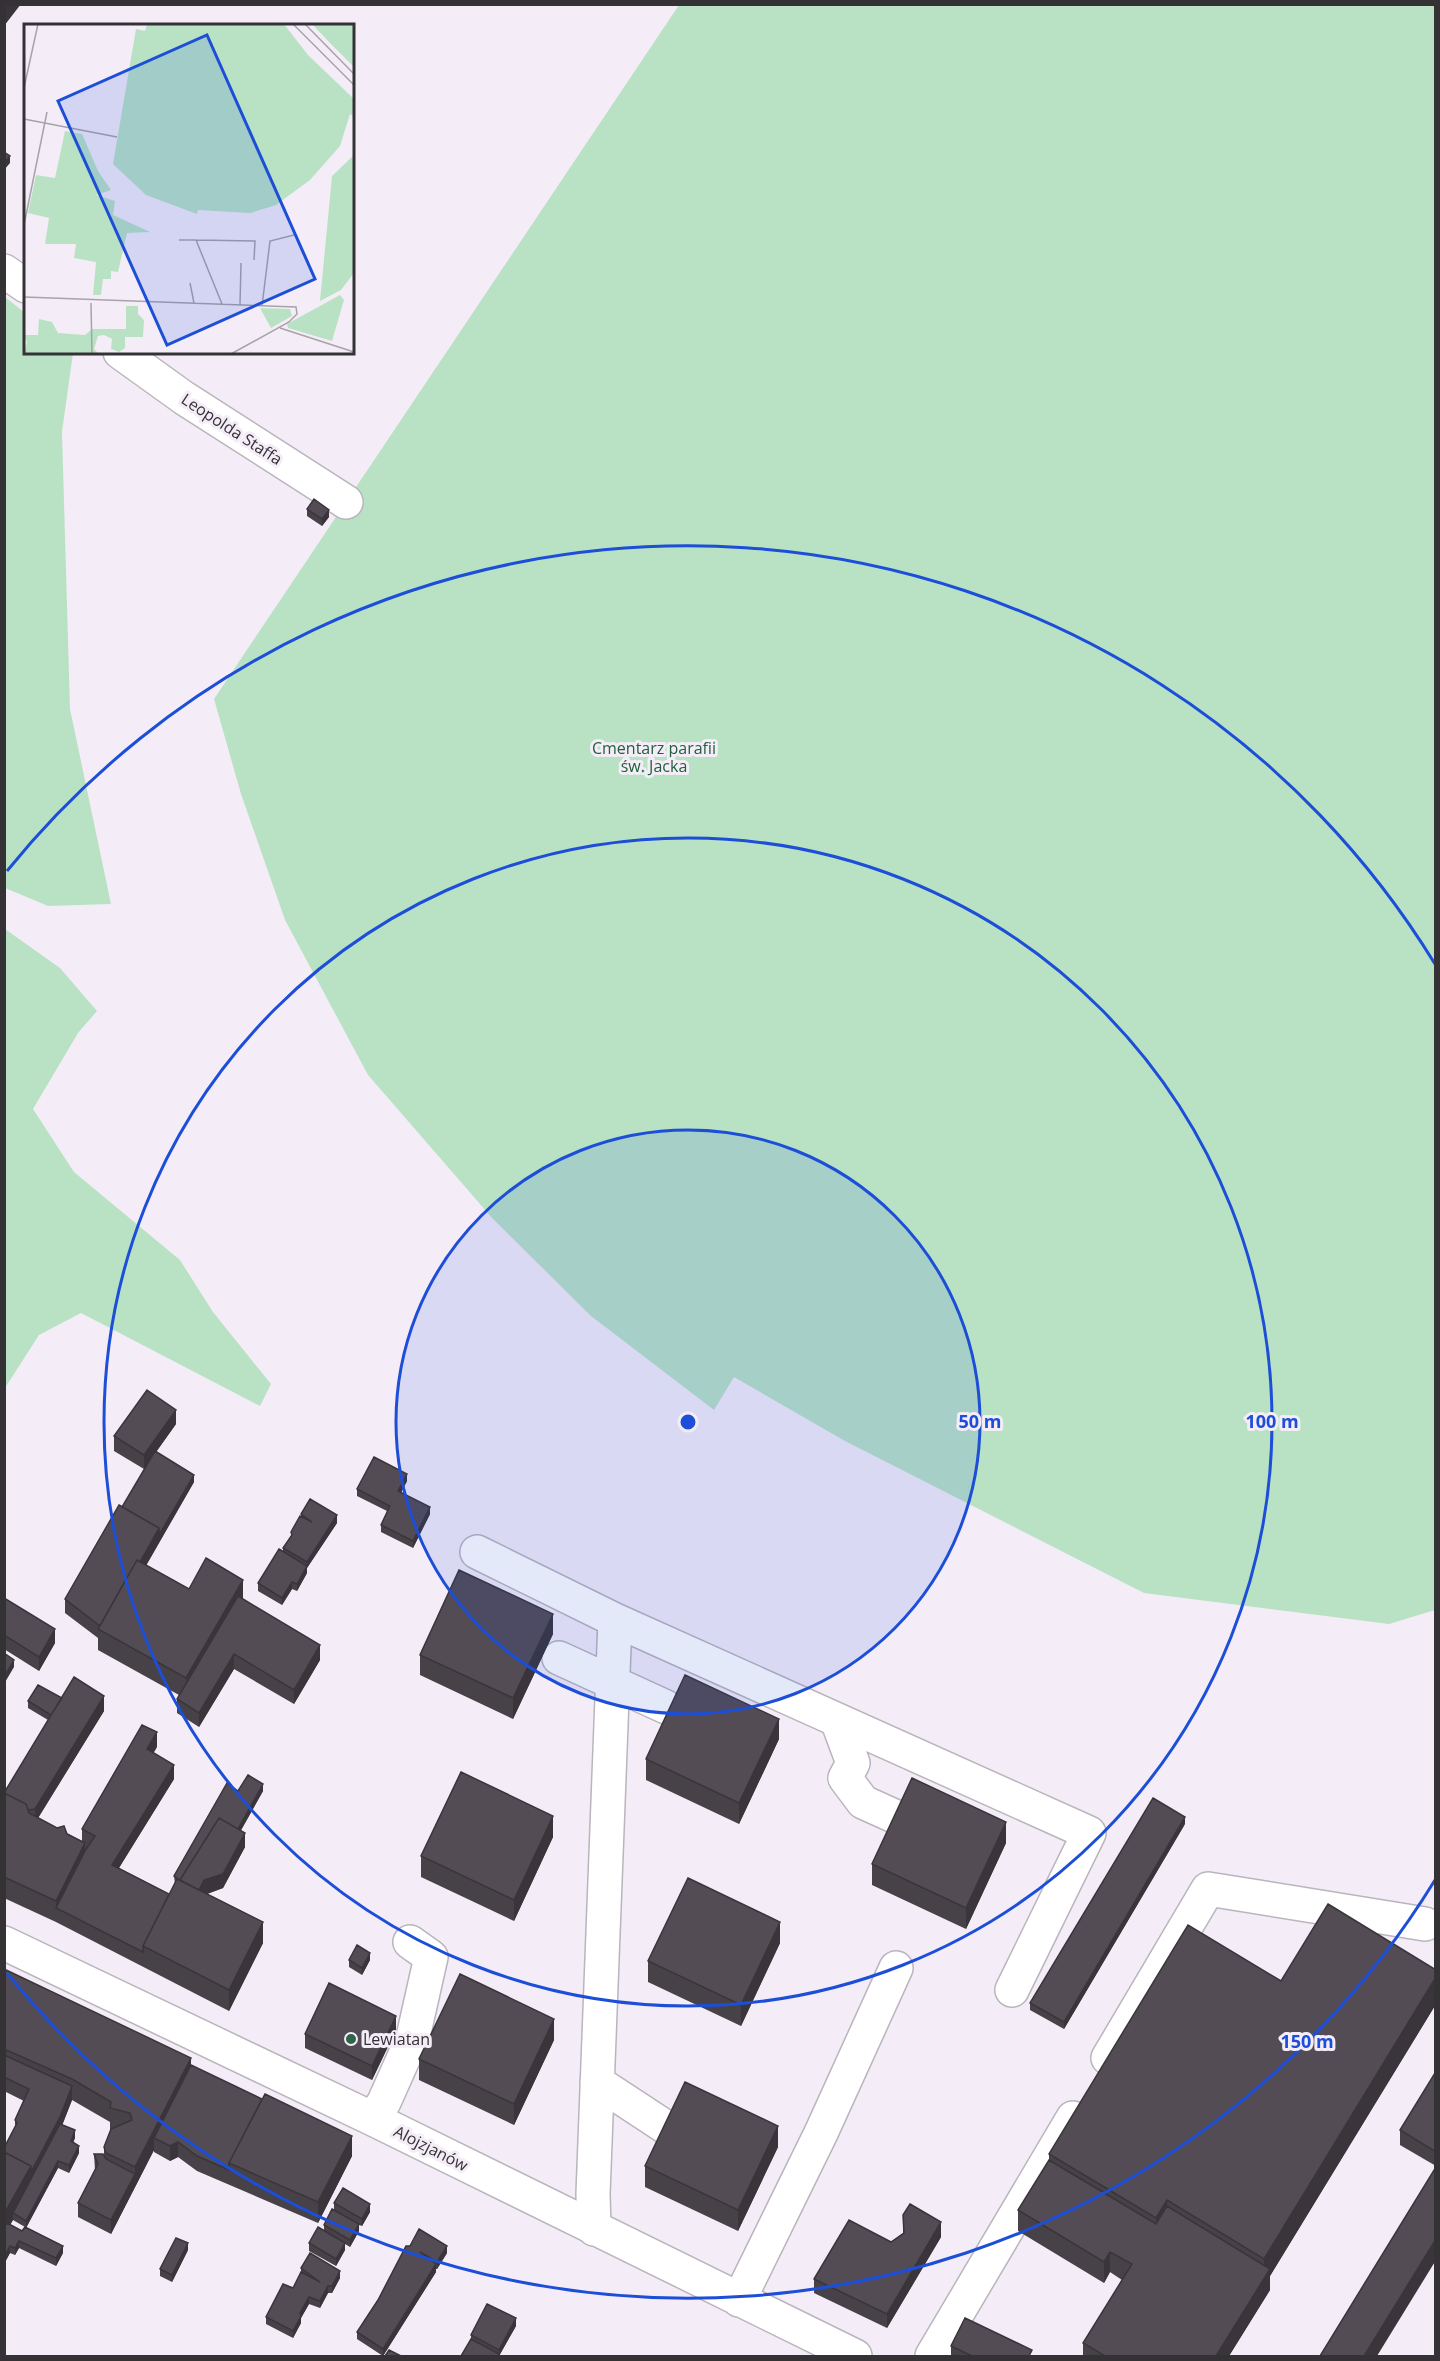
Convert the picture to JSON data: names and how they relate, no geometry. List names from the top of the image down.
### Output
{
  "streets": {
    "street": ["Leopolda Staffa", "Alojzjanów"]
  },
  "parks": ["Cmentarz parafii św. Jacka"],
  "places": ["Lewiatan"],
  "rings": ["50 m", "100 m", "150 m"]
}
